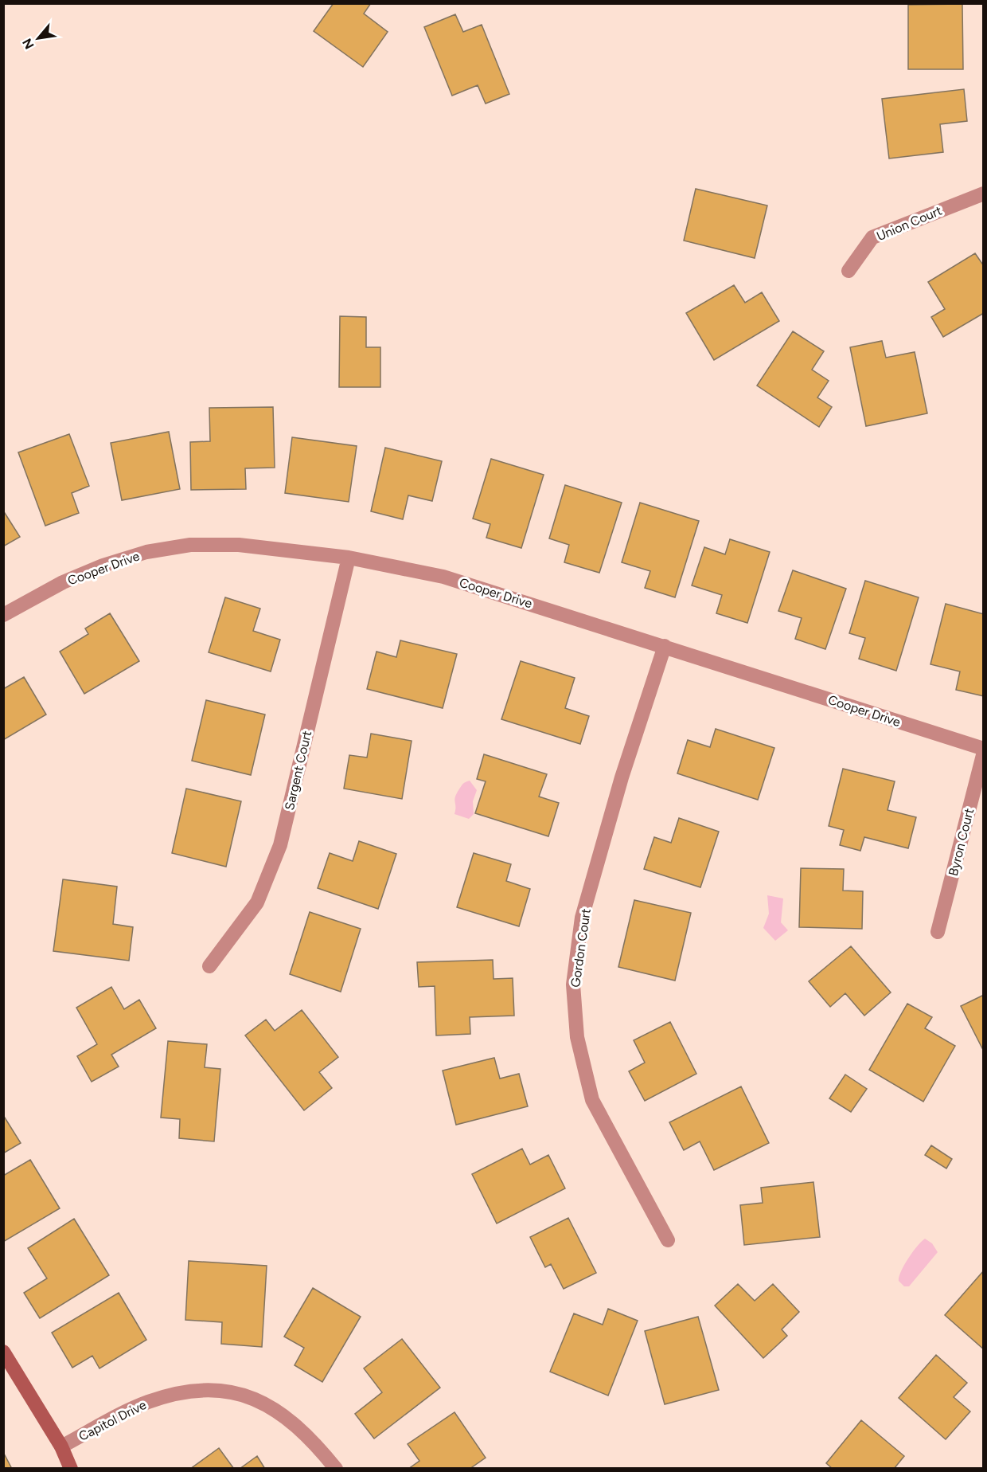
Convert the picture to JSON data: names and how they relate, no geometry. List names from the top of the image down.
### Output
{
  "streets": {
    "street": [
      "Union Court",
      "Cooper Drive",
      "Sargent Court",
      "Byron Court",
      "Gordon Court",
      "Capitol Drive"
    ]
  },
  "crossings": [
    ["Cooper Drive", "Sargent Court"],
    ["Cooper Drive", "Byron Court"],
    ["Cooper Drive", "Gordon Court"]
  ],
  "north": "bottom left"
}
